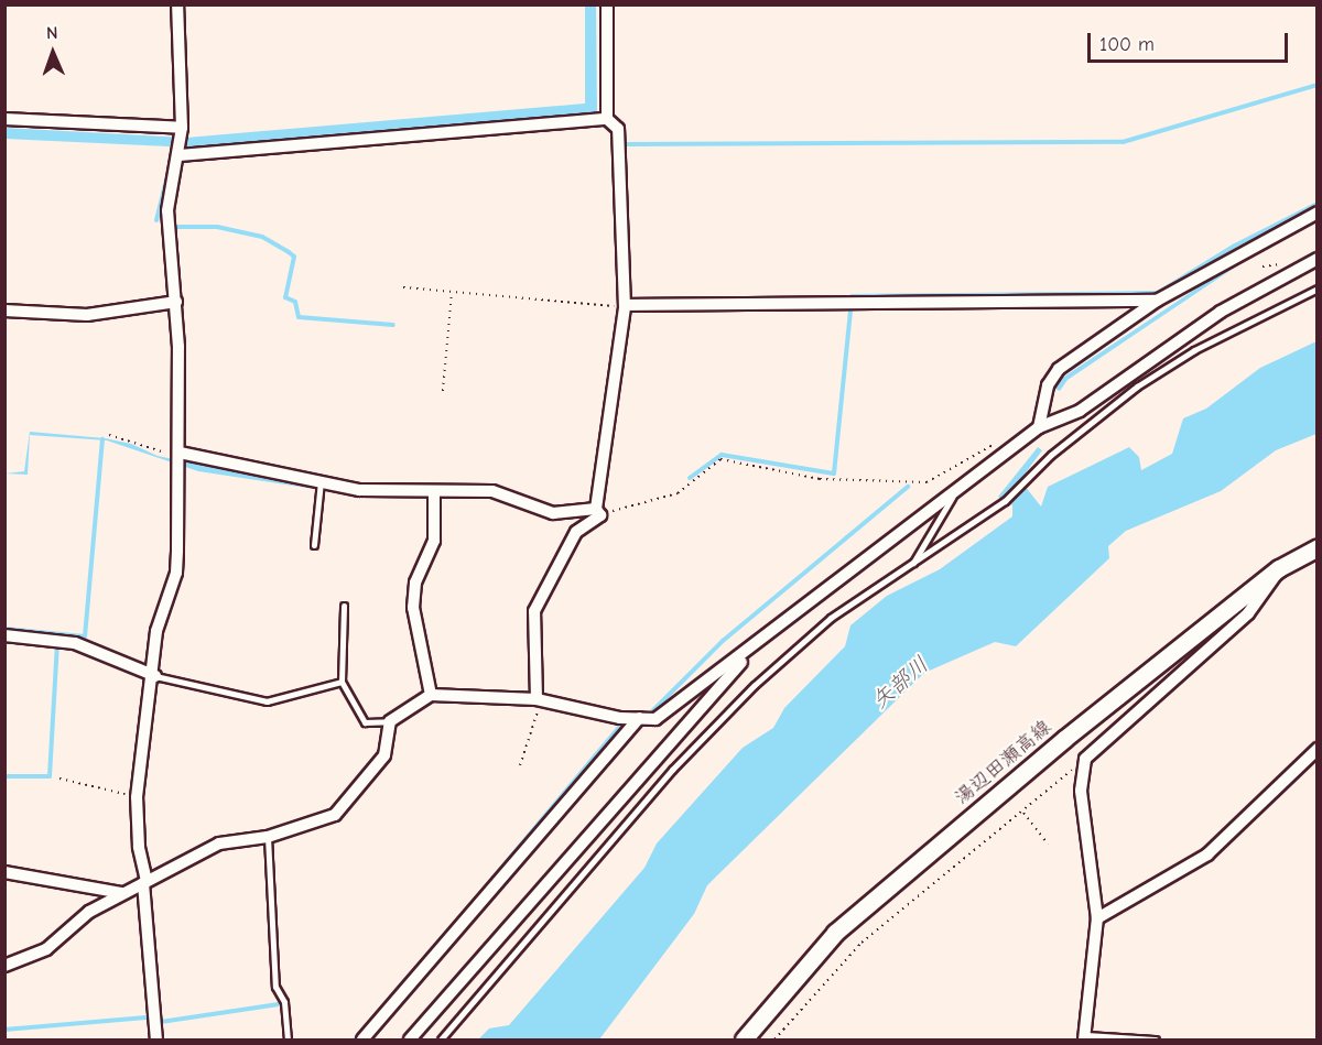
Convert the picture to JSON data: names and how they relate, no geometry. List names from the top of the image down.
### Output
{
  "streets": {
    "main road": ["湯辺田瀬高線"]
  },
  "water": ["矢部川"],
  "scale_bar": "100 m",
  "north": "top"
}
